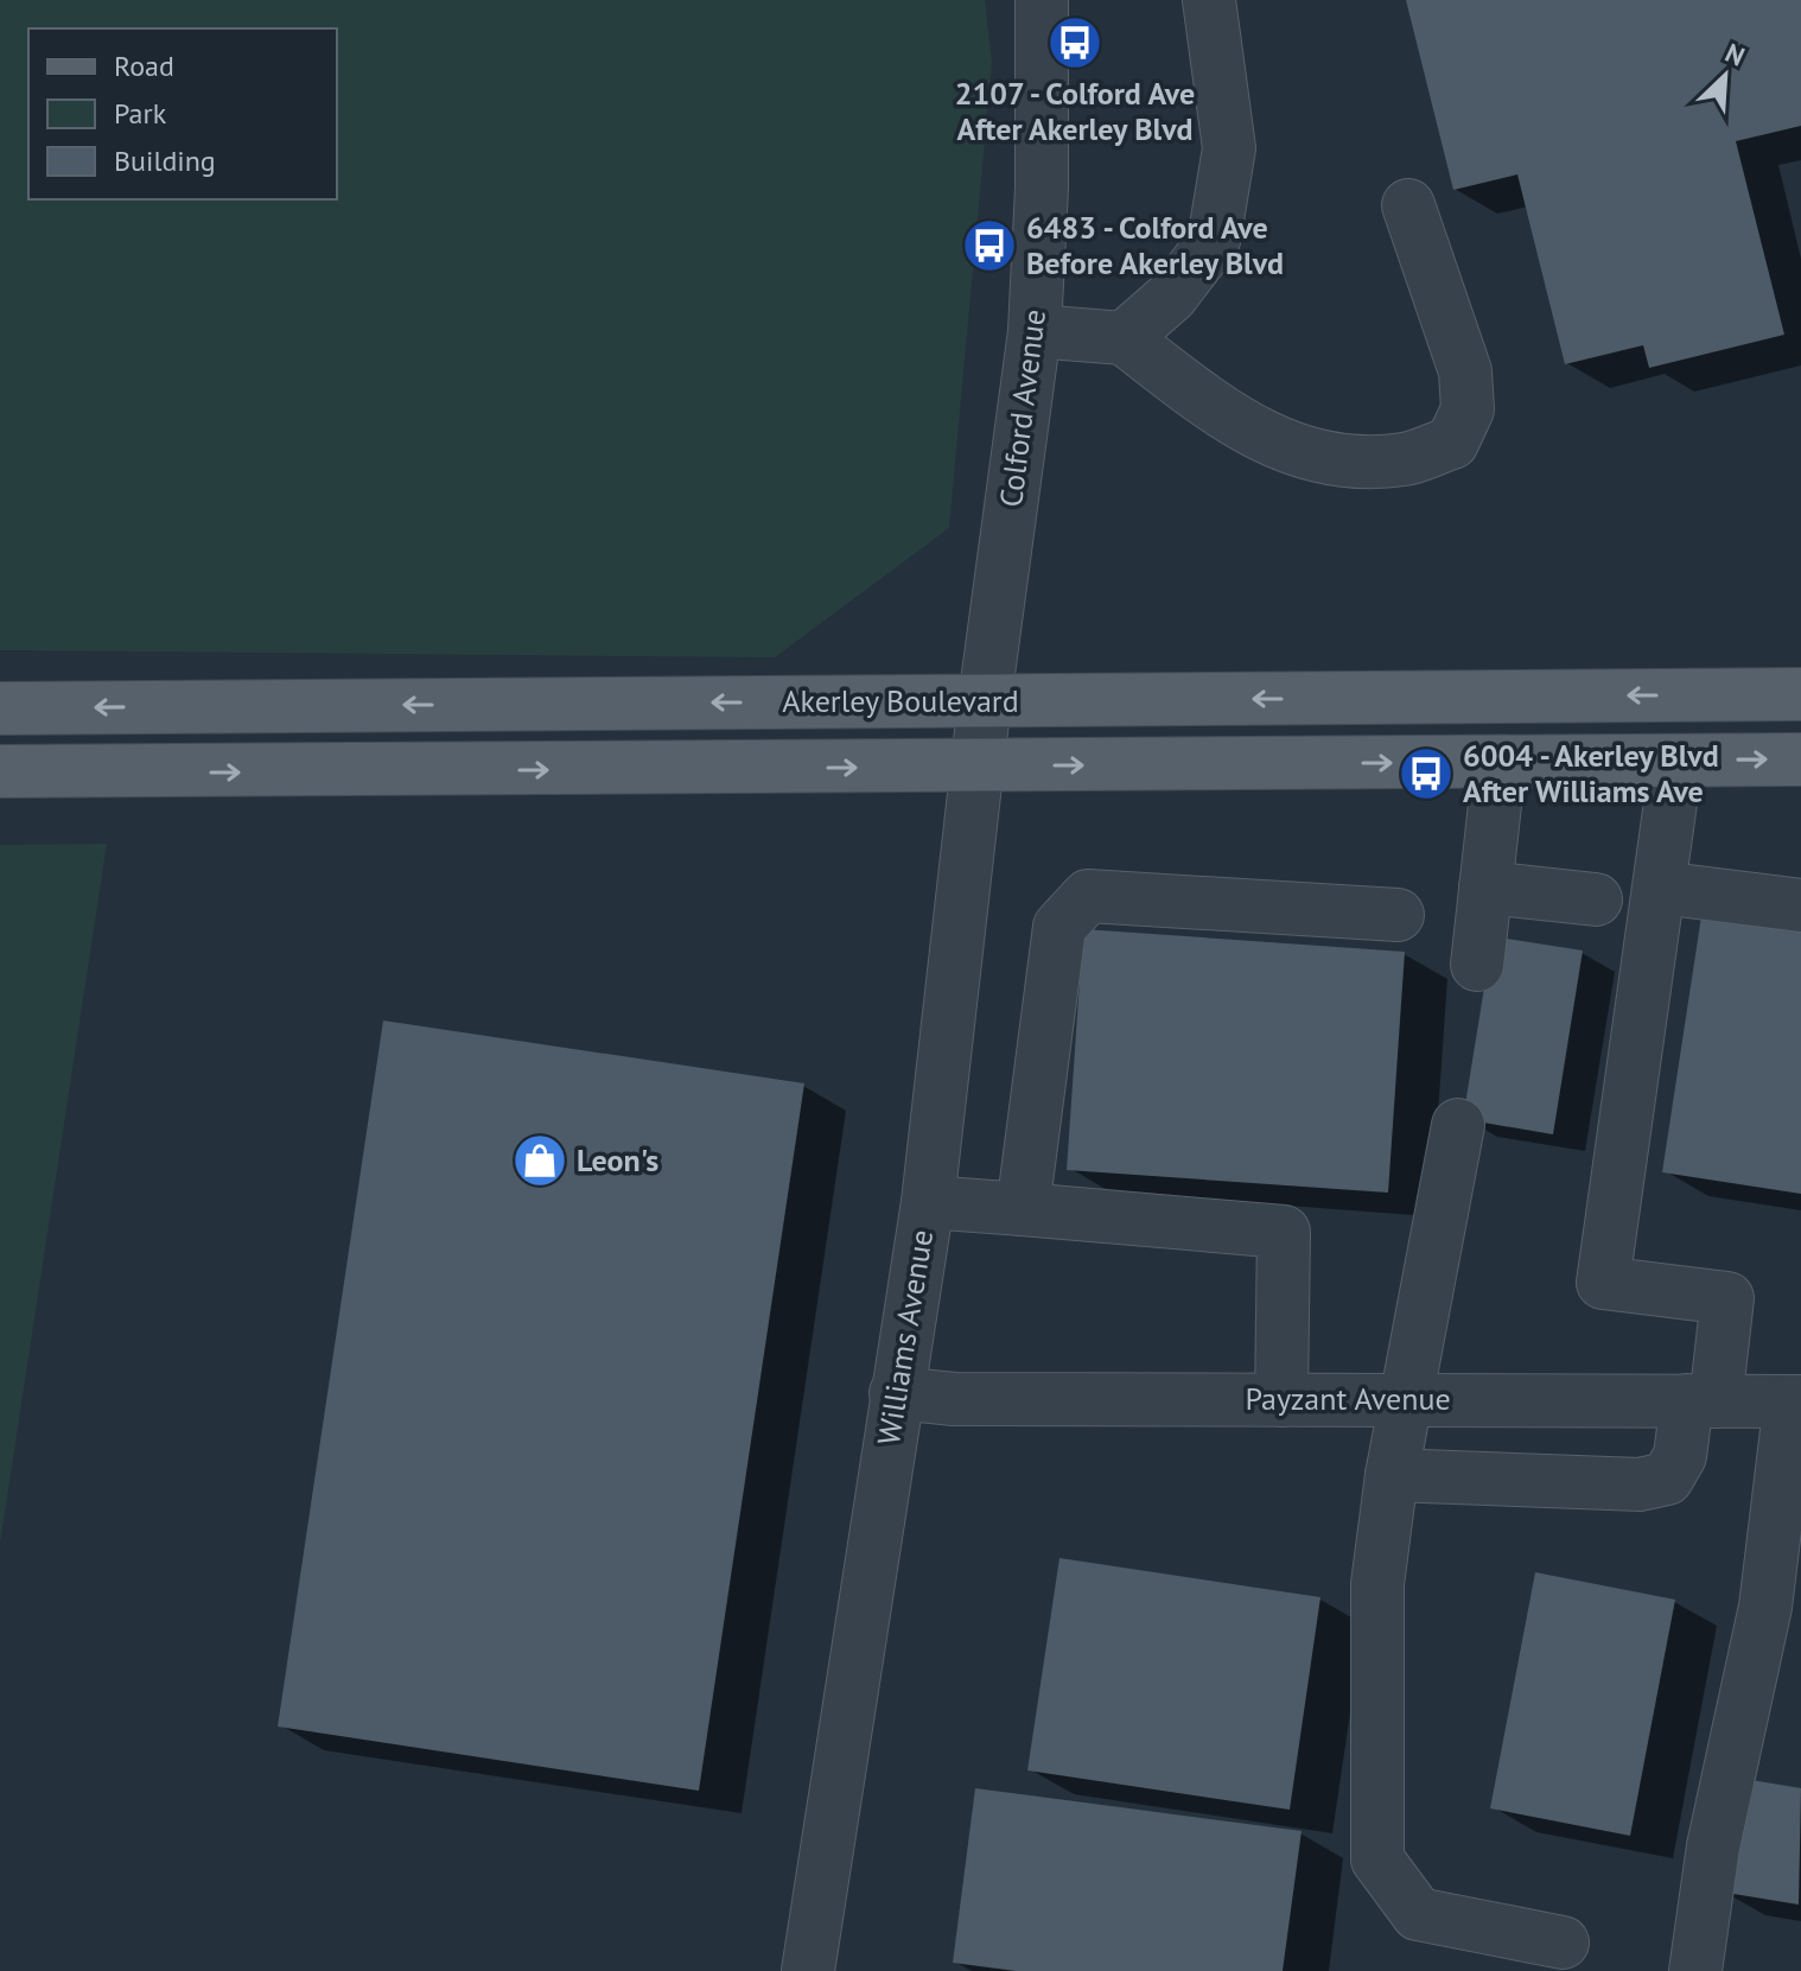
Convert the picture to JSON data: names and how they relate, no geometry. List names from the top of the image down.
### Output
{
  "streets": {
    "main road": ["Akerley Boulevard"],
    "street": ["Colford Avenue", "Williams Avenue", "Payzant Avenue"]
  },
  "crossings": [
    ["Colford Avenue", "Akerley Boulevard"],
    ["Colford Avenue", "Williams Avenue"],
    ["Akerley Boulevard", "Williams Avenue"],
    ["Williams Avenue", "Payzant Avenue"]
  ],
  "places": {
    "bus stop": ["2107 - Colford Ave After Akerley Blvd", "6483 - Colford Ave Before Akerley Blvd", "6004 - Akerley Blvd After Williams Ave"],
    "shop": ["Leon's"]
  },
  "legend": ["Road", "Park", "Building"],
  "north": "top right"
}
